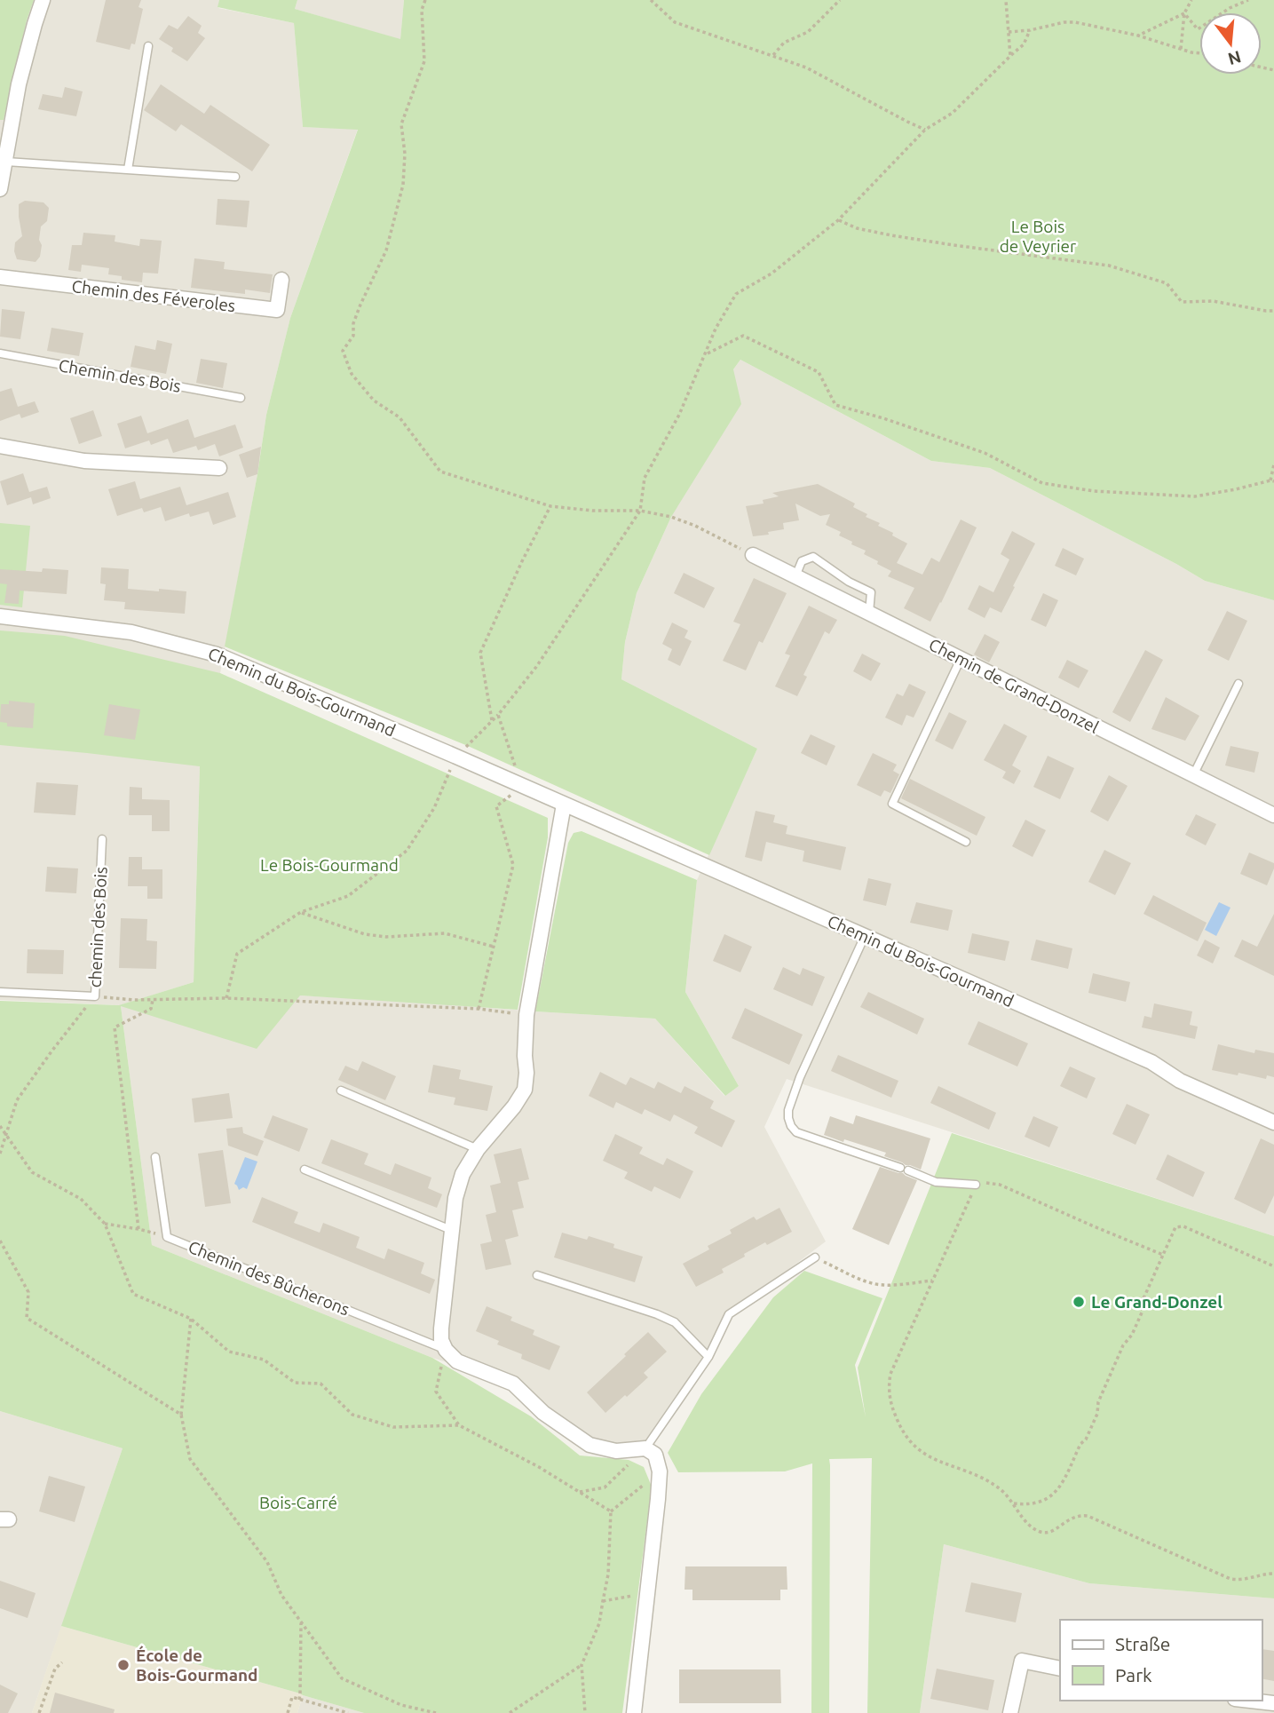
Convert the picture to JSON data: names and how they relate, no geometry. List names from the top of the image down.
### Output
{
  "streets": {
    "street": [
      "Chemin des Féveroles",
      "Chemin de Grand-Donzel",
      "Chemin du Bois-Gourmand",
      "Chemin des Bûcherons"
    ],
    "lane": ["Chemin des Bois", "chemin des Bois"]
  },
  "parks": ["Le Bois de Veyrier", "Le Bois-Gourmand", "Bois-Carré"],
  "places": ["Le Grand-Donzel", "École de Bois-Gourmand"],
  "legend": ["Straße", "Park"],
  "north": "bottom"
}
